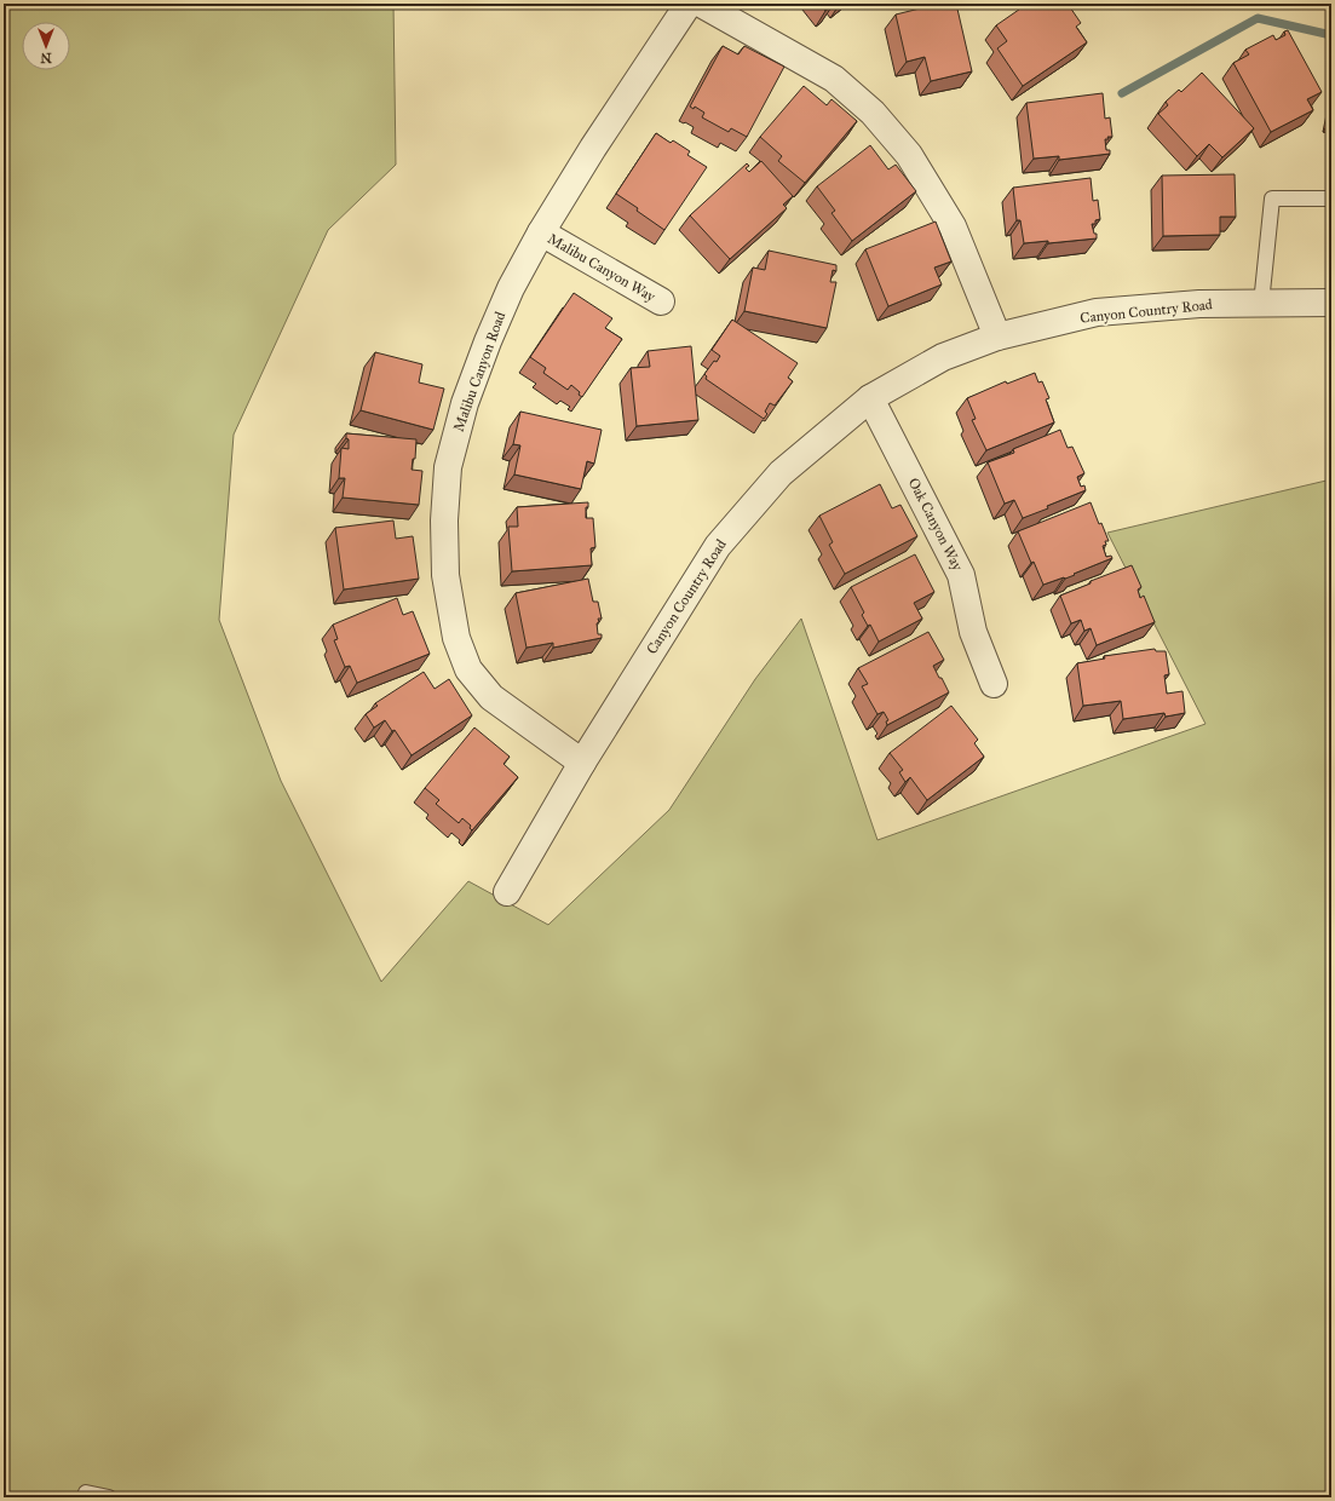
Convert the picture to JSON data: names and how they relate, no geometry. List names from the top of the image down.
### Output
{
  "streets": {
    "street": [
      "Malibu Canyon Way",
      "Canyon Country Road",
      "Malibu Canyon Road",
      "Oak Canyon Way"
    ]
  },
  "crossings": [
    ["Malibu Canyon Way", "Malibu Canyon Road"],
    ["Canyon Country Road", "Malibu Canyon Road"],
    ["Canyon Country Road", "Oak Canyon Way"]
  ],
  "north": "bottom"
}
